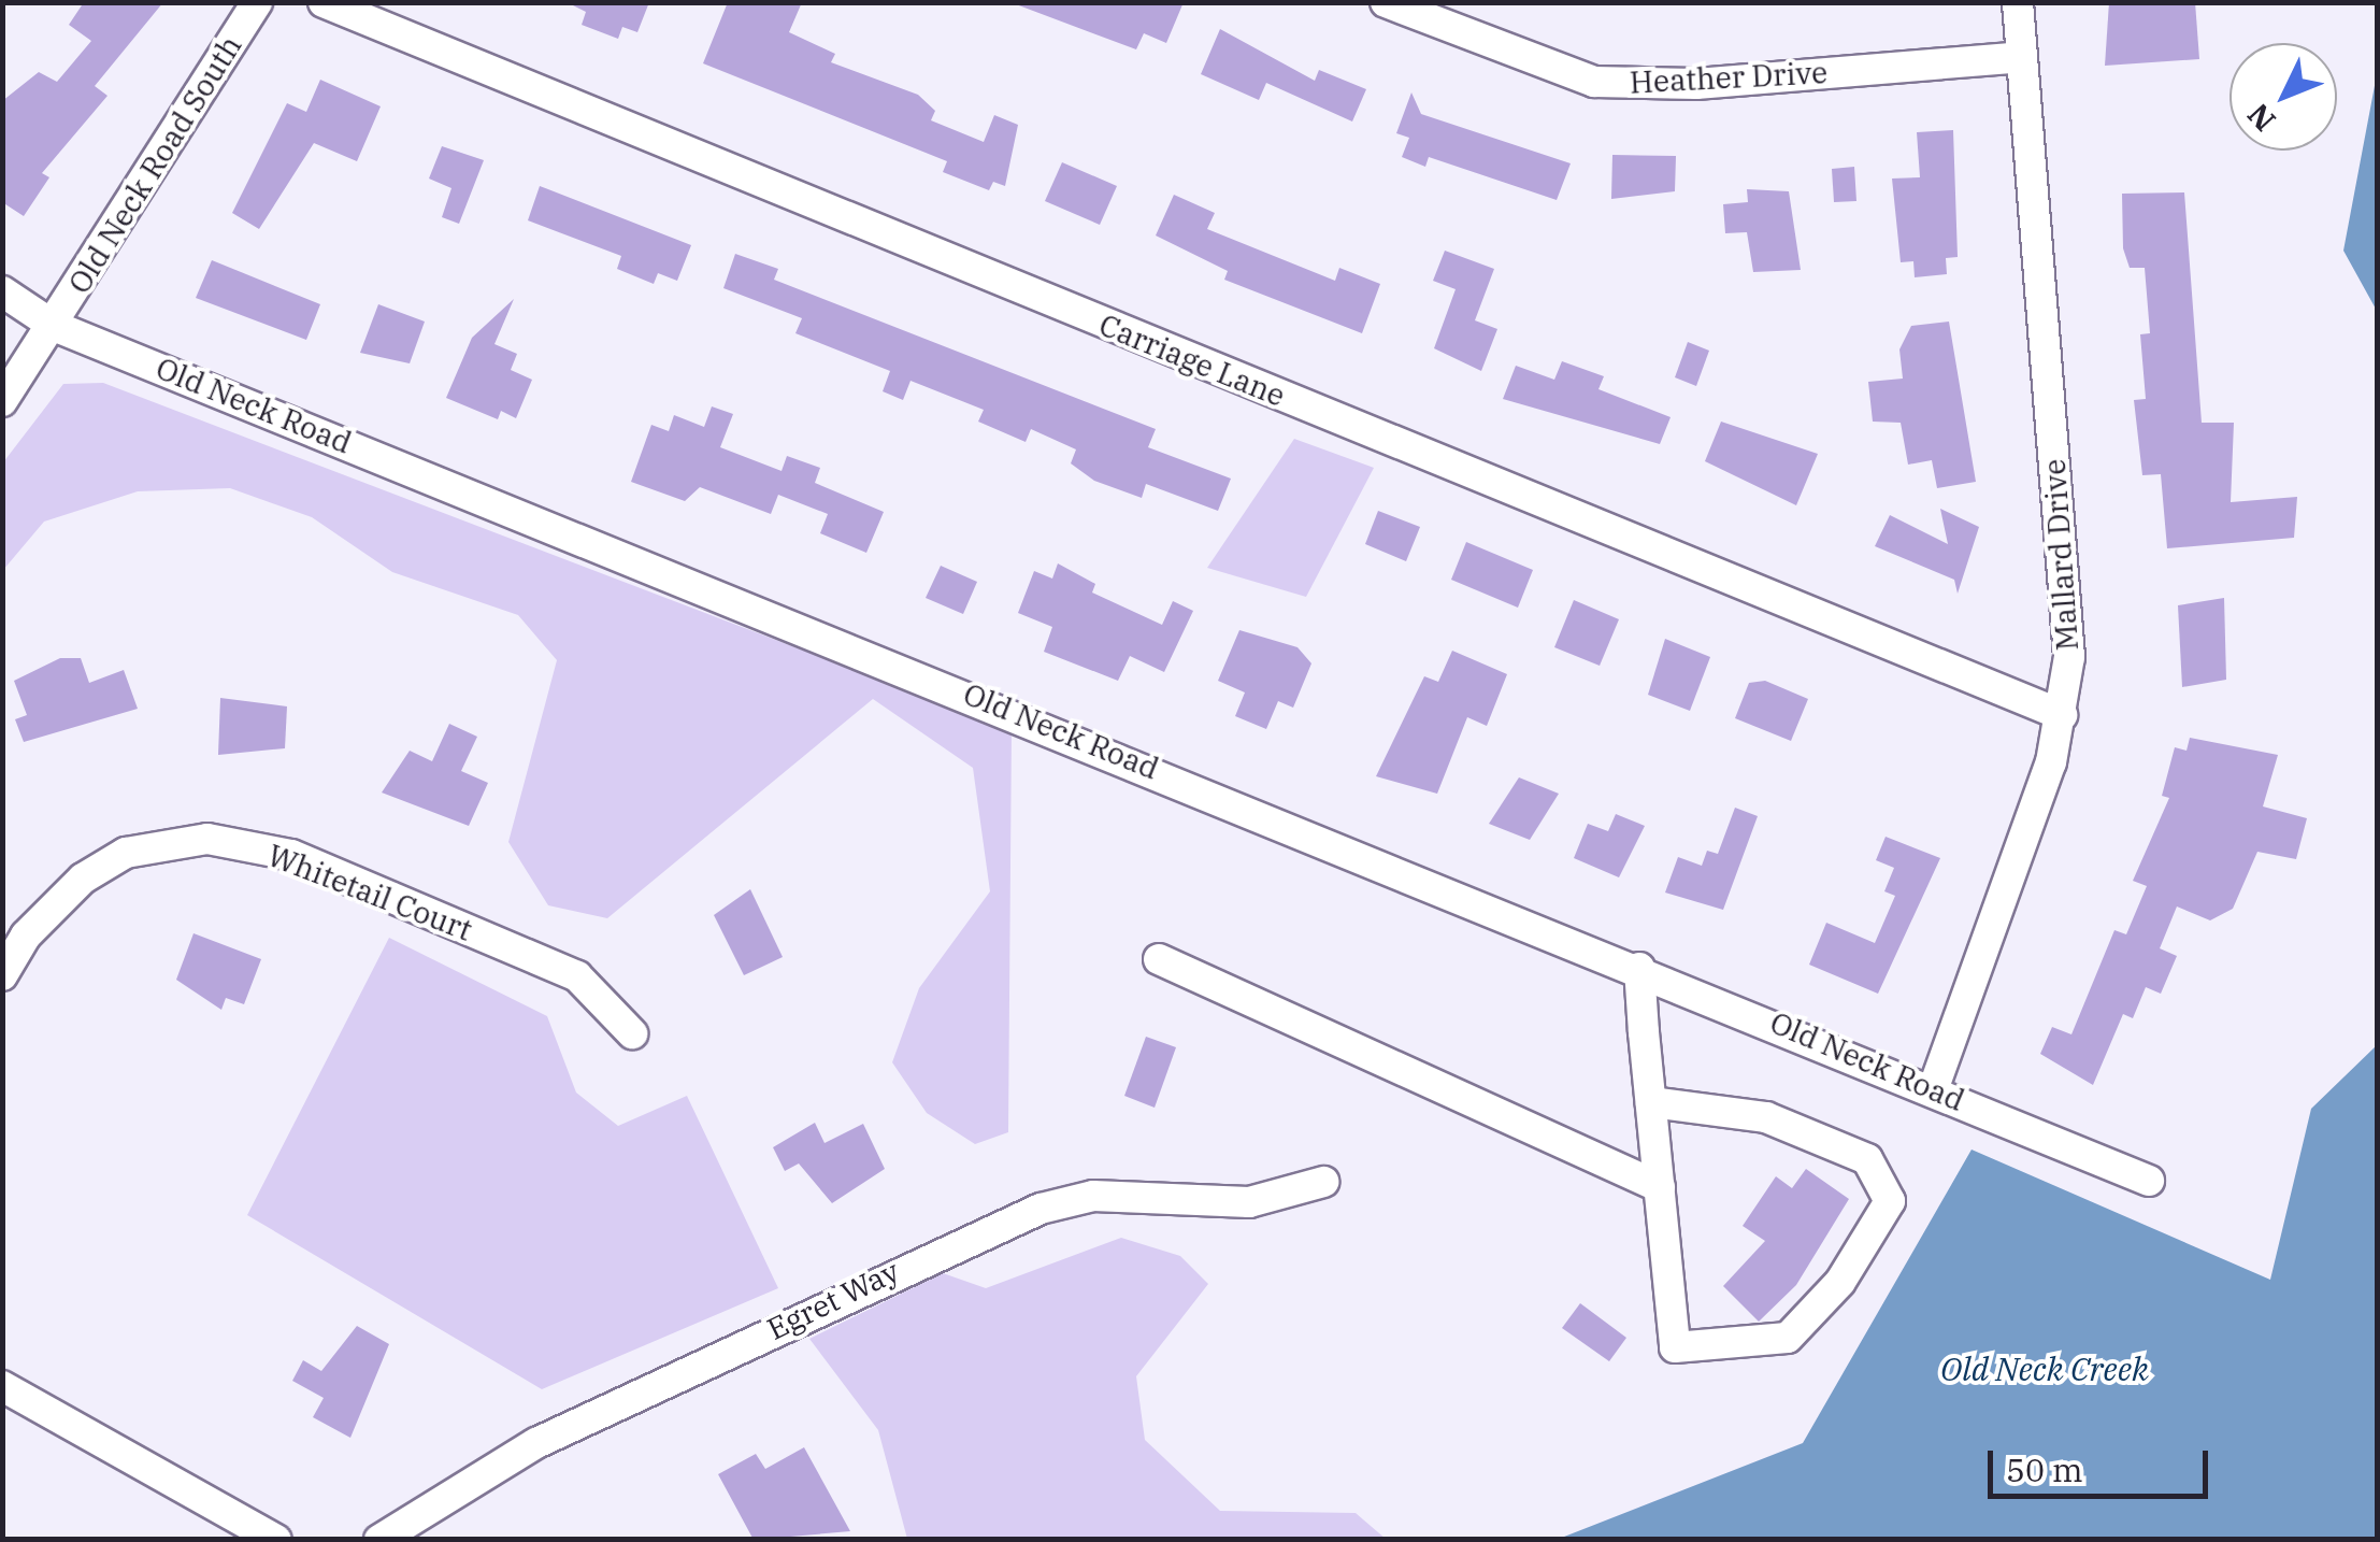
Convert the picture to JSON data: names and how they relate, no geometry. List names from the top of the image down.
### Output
{
  "streets": {
    "street": [
      "Heather Drive",
      "Old Neck Road South",
      "Carriage Lane",
      "Old Neck Road",
      "Mallard Drive",
      "Whitetail Court",
      "Egret Way"
    ]
  },
  "crossings": [
    ["Heather Drive", "Mallard Drive"],
    ["Old Neck Road South", "Old Neck Road"],
    ["Carriage Lane", "Mallard Drive"],
    ["Old Neck Road", "Mallard Drive"]
  ],
  "water": ["Old Neck Creek"],
  "scale_bar": "50 m",
  "north": "bottom left"
}
